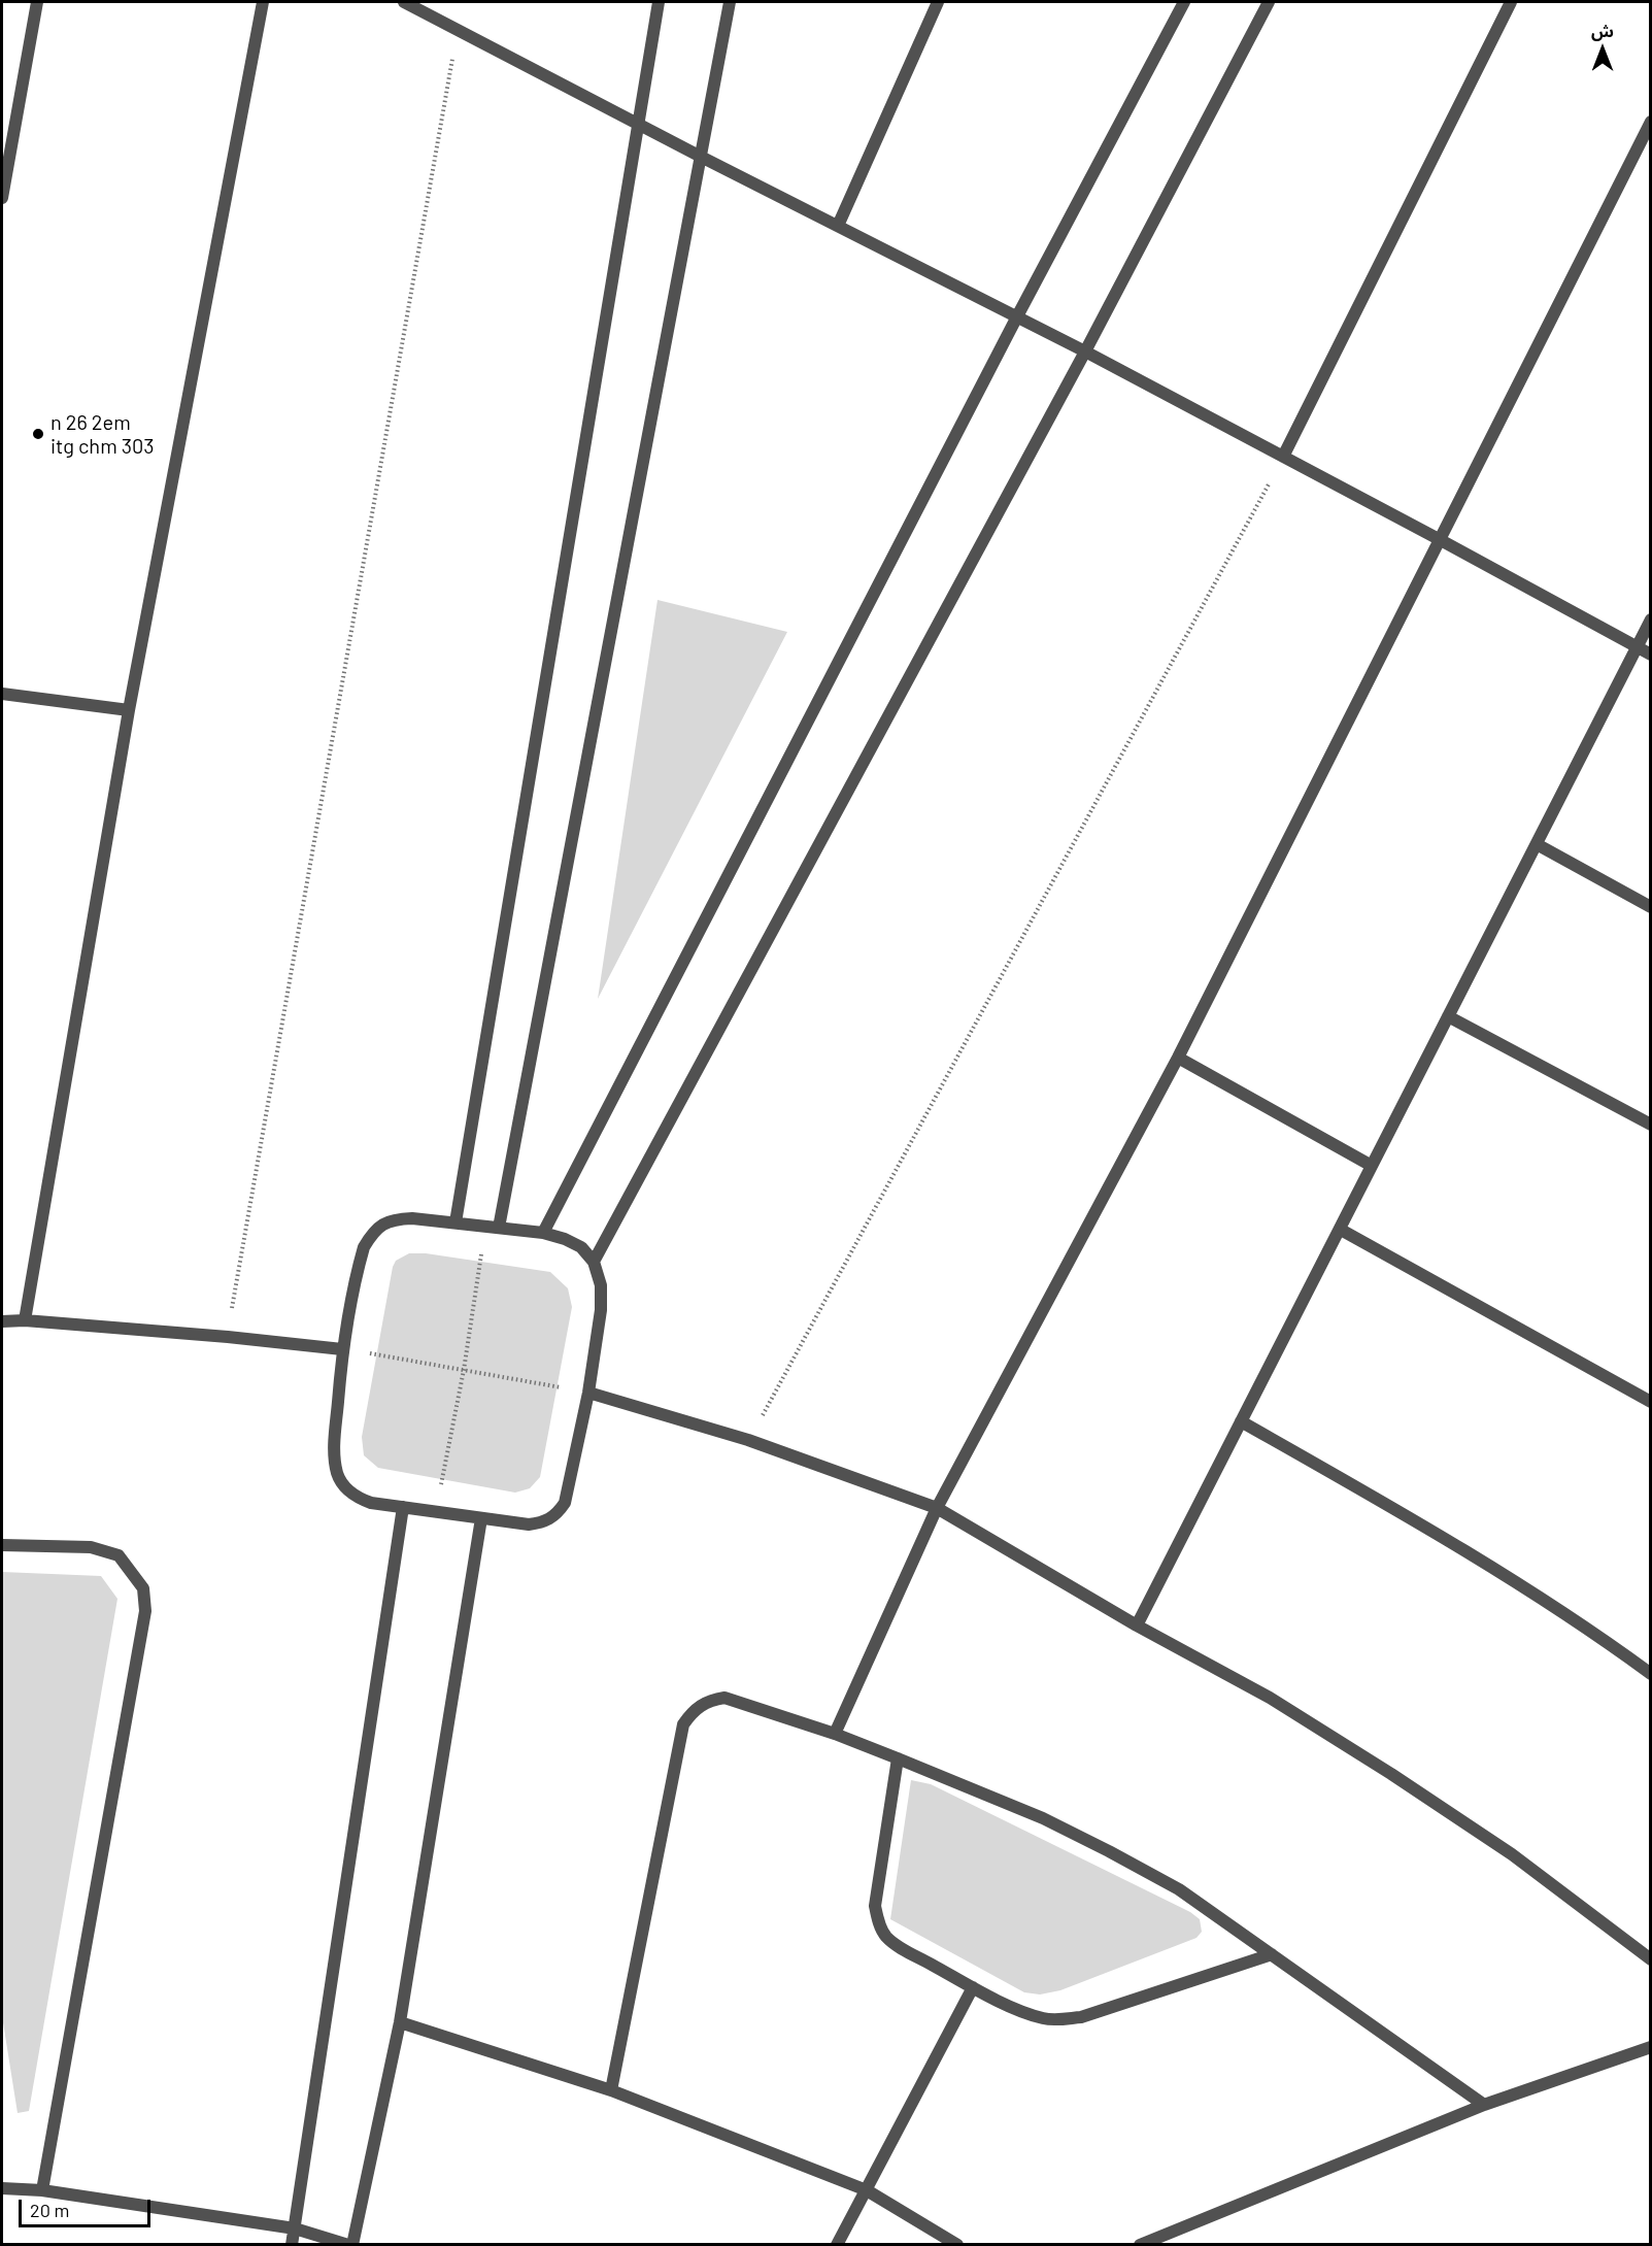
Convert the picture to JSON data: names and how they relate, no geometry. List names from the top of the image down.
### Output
{
  "places": ["n 26 2em itg chm 303"],
  "scale_bar": "20 m",
  "north": "top"
}
